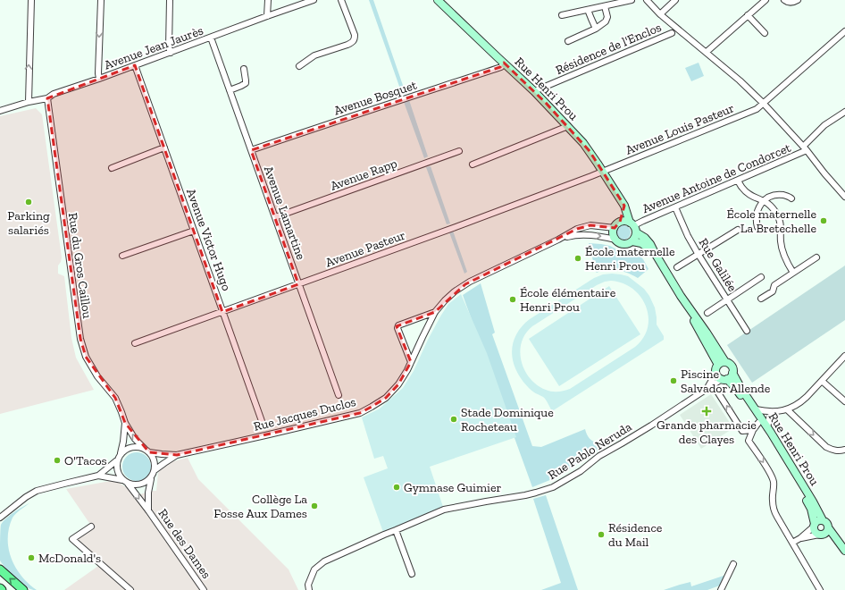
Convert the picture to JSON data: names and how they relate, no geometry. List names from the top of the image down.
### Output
{
  "streets": {
    "street": [
      "Avenue Jean Jaurès",
      "Résidence de l'Enclos",
      "Rue Henri Prou",
      "Avenue Bosquet",
      "Avenue Louis Pasteur",
      "Avenue Rapp",
      "Avenue Antoine de Condorcet",
      "Avenue Lamartine",
      "Avenue Victor Hugo",
      "Avenue Pasteur",
      "Rue Galilée",
      "Rue du Gros Caillou",
      "Rue Jacques Duclos",
      "Rue Pablo Neruda",
      "Rue des Dames"
    ]
  },
  "crossings": [
    ["Avenue Jean Jaurès", "Avenue Lamartine"],
    ["Avenue Jean Jaurès", "Avenue Victor Hugo"],
    ["Avenue Jean Jaurès", "Rue du Gros Caillou"],
    ["Résidence de l'Enclos", "Rue Henri Prou"],
    ["Rue Henri Prou", "Avenue Bosquet"],
    ["Rue Henri Prou", "Avenue Louis Pasteur"],
    ["Rue Henri Prou", "Avenue Antoine de Condorcet"],
    ["Rue Henri Prou", "Avenue Pasteur"],
    ["Rue Henri Prou", "Rue Jacques Duclos"],
    ["Rue Henri Prou", "Rue Pablo Neruda"],
    ["Avenue Bosquet", "Avenue Lamartine"],
    ["Avenue Louis Pasteur", "Avenue Pasteur"],
    ["Avenue Rapp", "Avenue Lamartine"],
    ["Avenue Antoine de Condorcet", "Rue Galilée"],
    ["Avenue Antoine de Condorcet", "Rue Jacques Duclos"],
    ["Avenue Lamartine", "Avenue Pasteur"],
    ["Avenue Victor Hugo", "Avenue Pasteur"],
    ["Rue du Gros Caillou", "Rue Jacques Duclos"],
    ["Rue du Gros Caillou", "Rue des Dames"],
    ["Rue Jacques Duclos", "Rue des Dames"]
  ],
  "places": {
    "other": [
      "Parking salariés",
      "École maternelle La Bretechelle",
      "École maternelle Henri Prou",
      "École élémentaire Henri Prou",
      "Piscine Salvador Allende",
      "Stade Dominique Rocheteau",
      "O'Tacos",
      "Gymnase Guimier",
      "Collège La Fosse Aux Dames",
      "Résidence du Mail",
      "McDonald's"
    ],
    "health": ["Grande pharmacie des Clayes"]
  }
}
